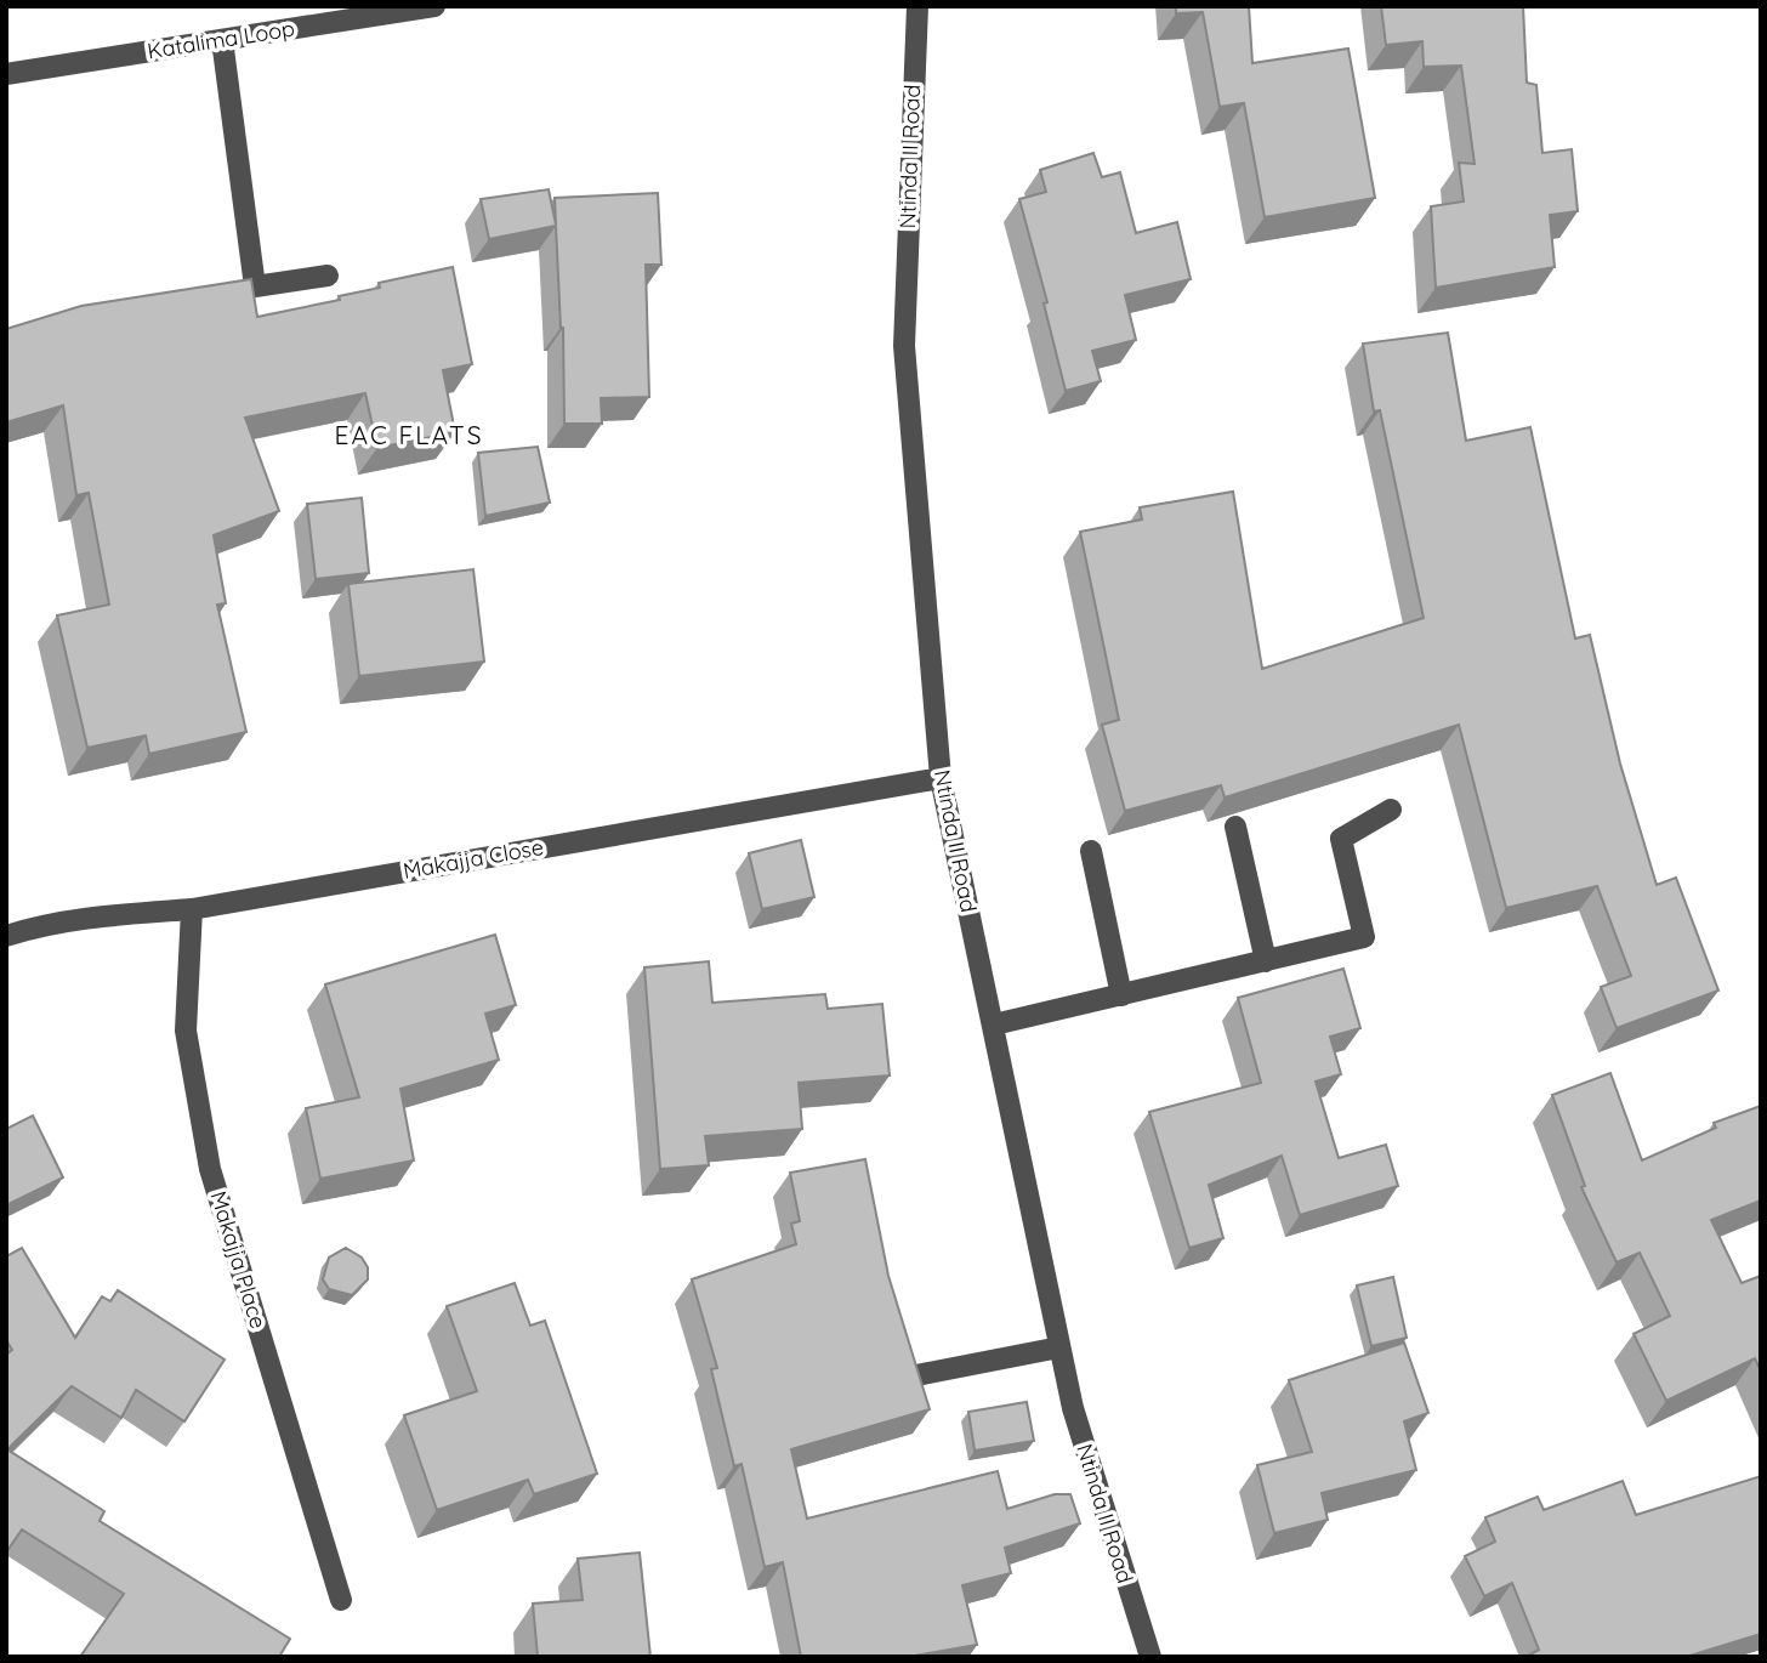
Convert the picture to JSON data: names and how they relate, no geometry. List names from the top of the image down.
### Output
{
  "streets": {
    "street": [
      "Katalima Loop",
      "Ntinda II Road",
      "Makajja Close",
      "Makajja Place"
    ]
  },
  "crossings": [
    ["Ntinda II Road", "Makajja Close"],
    ["Makajja Close", "Makajja Place"]
  ],
  "districts": ["EAC FLATS"]
}
